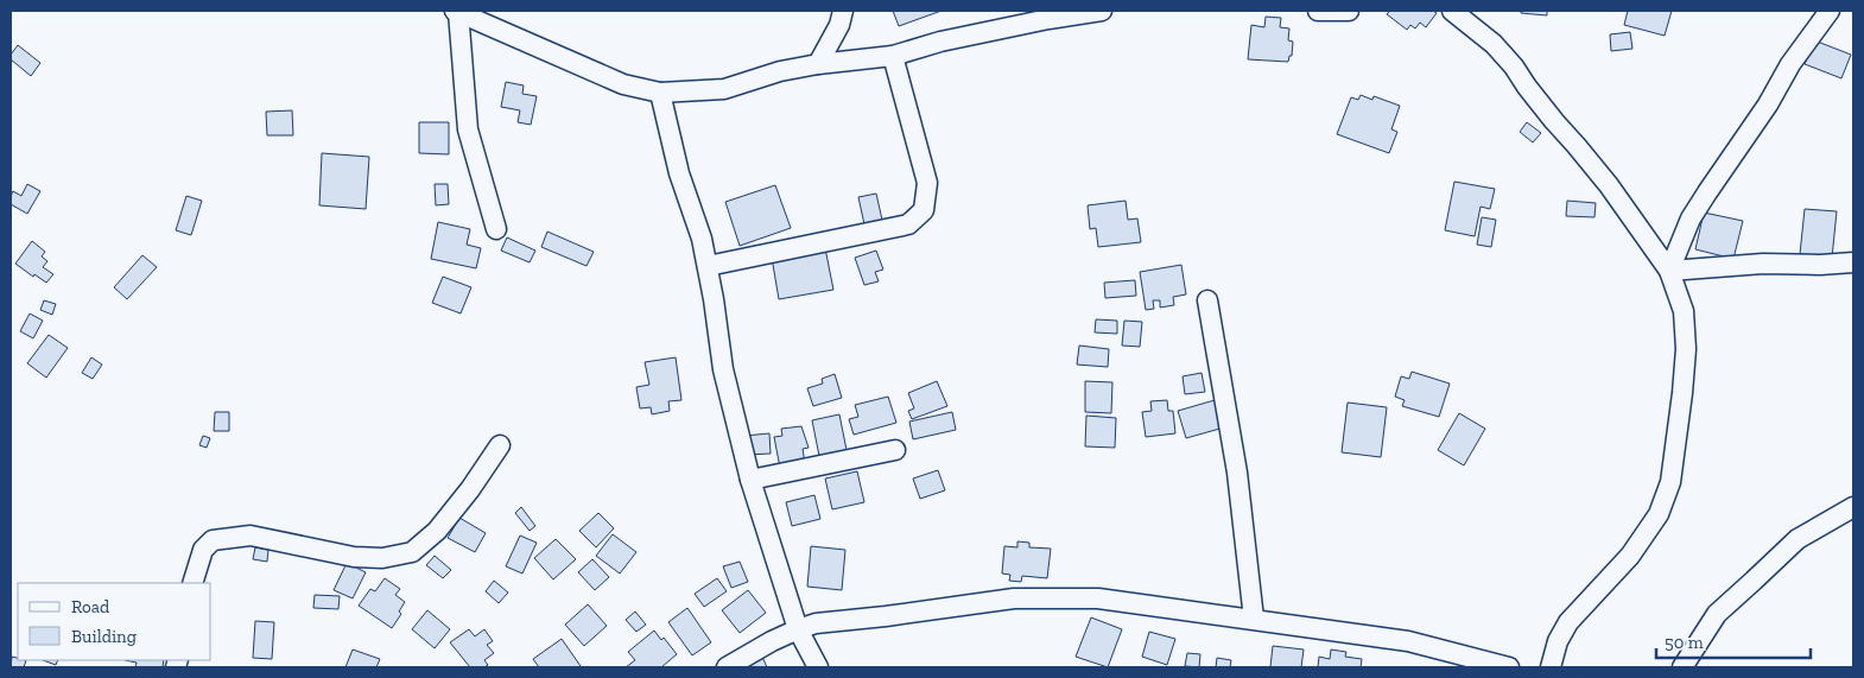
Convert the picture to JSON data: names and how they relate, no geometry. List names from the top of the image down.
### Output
{
  "legend": ["Road", "Building"],
  "scale_bar": "50 m"
}
